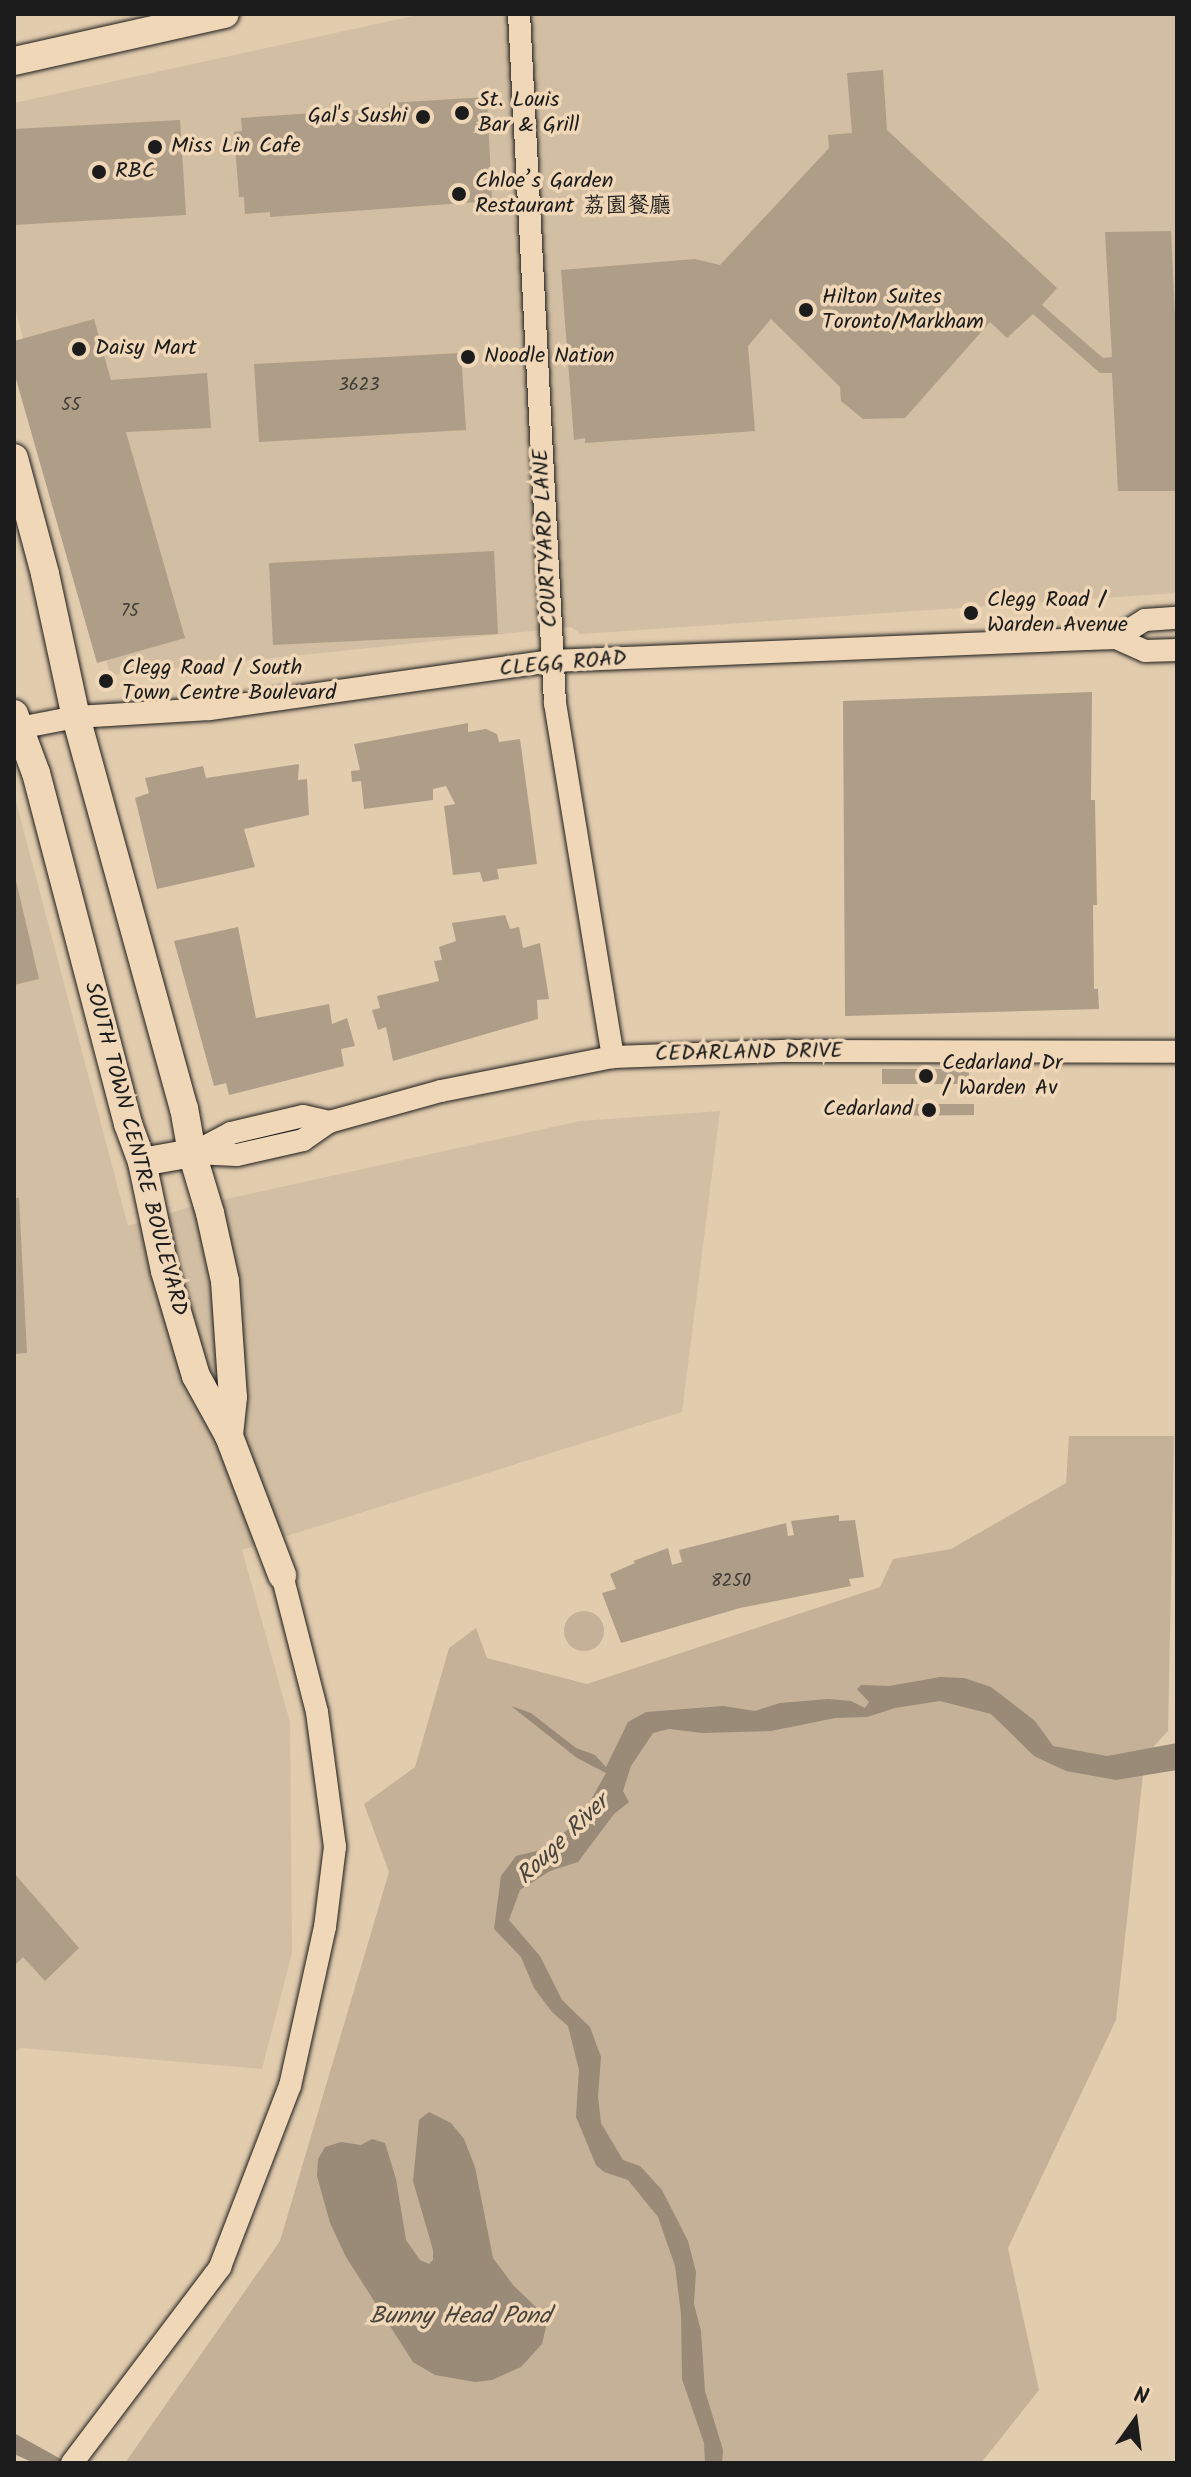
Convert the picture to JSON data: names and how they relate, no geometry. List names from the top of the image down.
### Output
{
  "streets": {
    "main road": ["CEDARLAND DRIVE", "SOUTH TOWN CENTRE BOULEVARD"],
    "street": ["COURTYARD LANE", "CLEGG ROAD"]
  },
  "crossings": [
    ["COURTYARD LANE", "CLEGG ROAD"],
    ["COURTYARD LANE", "CEDARLAND DRIVE"],
    ["CLEGG ROAD", "SOUTH TOWN CENTRE BOULEVARD"],
    ["CEDARLAND DRIVE", "SOUTH TOWN CENTRE BOULEVARD"]
  ],
  "water": ["Rouge River", "Bunny Head Pond"],
  "places": [
    "St. Louis Bar & Grill",
    "Gal's Sushi",
    "Miss Lin Cafe",
    "RBC",
    "Chloe’s Garden Restaurant 荔園餐廳",
    "Hilton Suites Toronto/Markham",
    "Daisy Mart",
    "Noodle Nation",
    "Clegg Road / Warden Avenue",
    "Clegg Road / South Town Centre Boulevard",
    "Cedarland Dr / Warden Av",
    "Cedarland"
  ],
  "house_numbers": [
    "3623",
    "55",
    "75",
    "8250"
  ],
  "north": "top"
}
